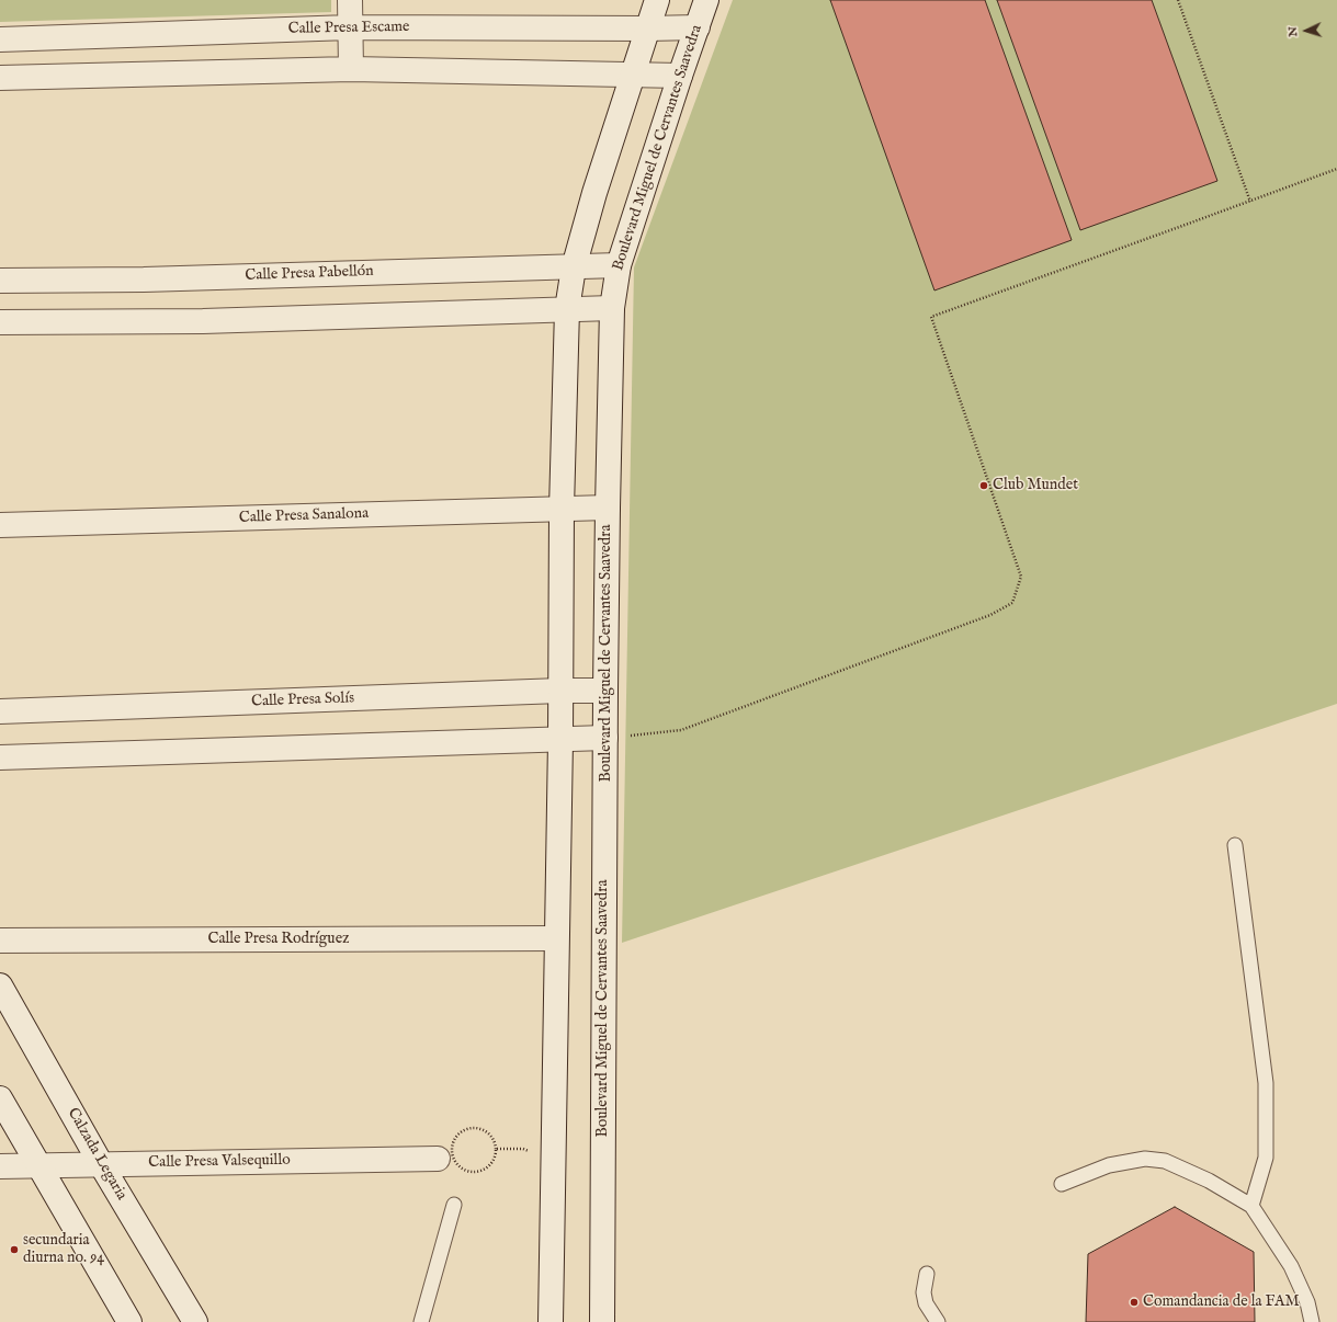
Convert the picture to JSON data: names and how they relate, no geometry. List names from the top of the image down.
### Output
{
  "streets": {
    "street": [
      "Calle Presa Escame",
      "Boulevard Miguel de Cervantes Saavedra",
      "Calle Presa Pabellón",
      "Calle Presa Sanalona",
      "Calle Presa Solís",
      "Calle Presa Rodríguez",
      "Calzada Legaria",
      "Calle Presa Valsequillo"
    ]
  },
  "crossings": [
    ["Calle Presa Escame", "Boulevard Miguel de Cervantes Saavedra"],
    ["Boulevard Miguel de Cervantes Saavedra", "Calle Presa Pabellón"],
    ["Boulevard Miguel de Cervantes Saavedra", "Calle Presa Sanalona"],
    ["Boulevard Miguel de Cervantes Saavedra", "Calle Presa Solís"],
    ["Calzada Legaria", "Calle Presa Valsequillo"]
  ],
  "places": ["Club Mundet", "secundaria diurna no. 94", "Comandancia de la FAM"],
  "north": "left"
}
